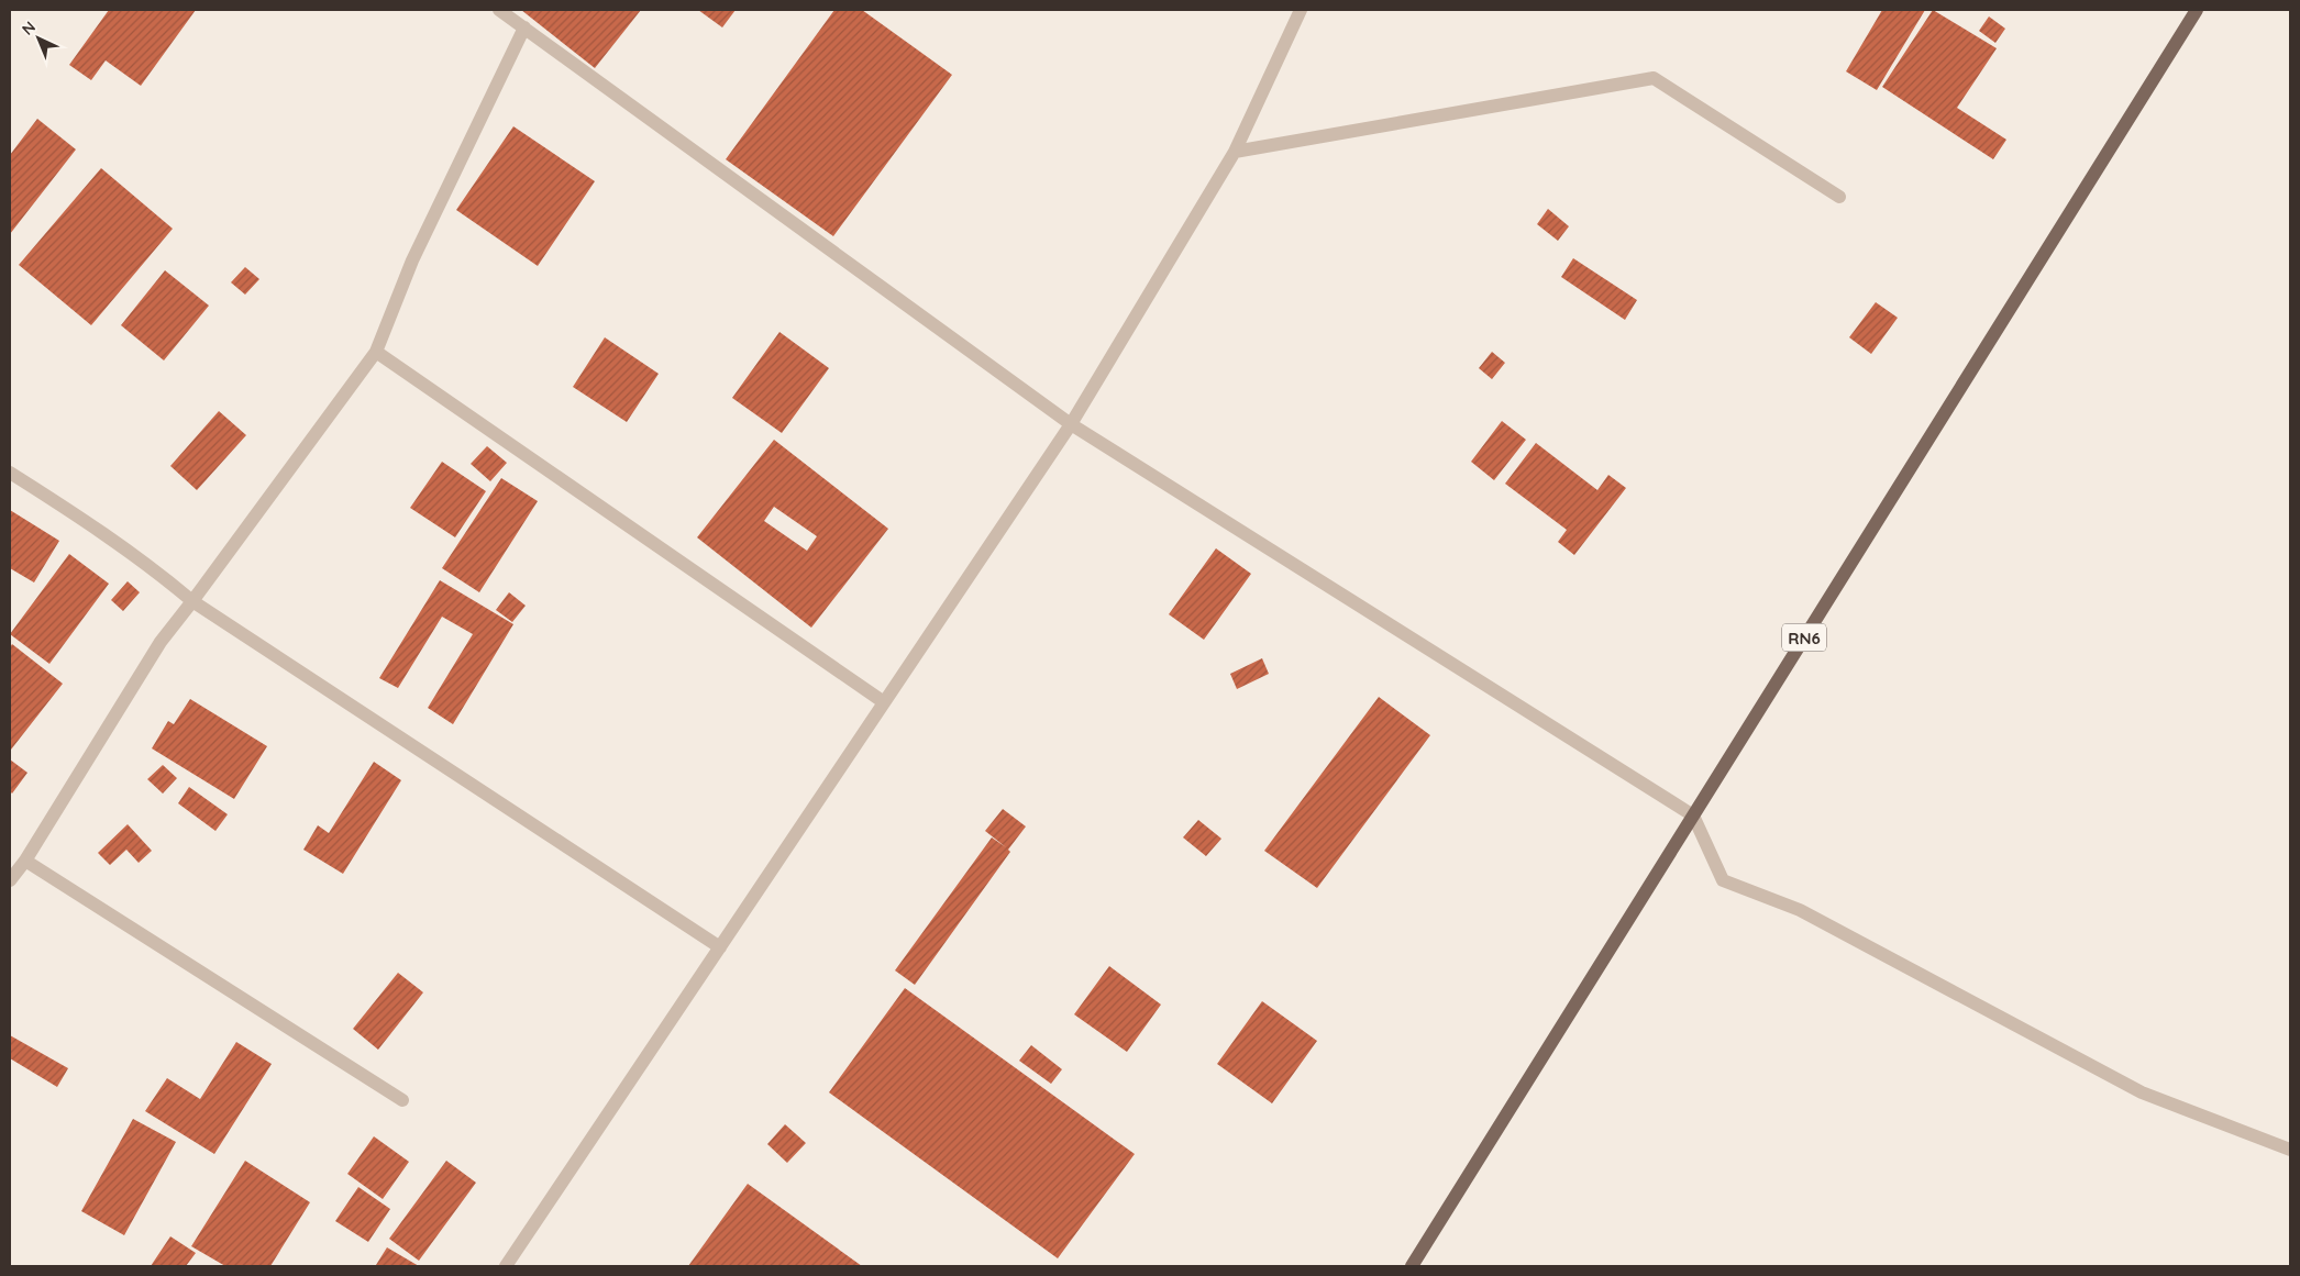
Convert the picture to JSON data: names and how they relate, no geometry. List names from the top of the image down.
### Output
{
  "streets": {
    "main road": ["RN6"]
  },
  "north": "top left"
}
